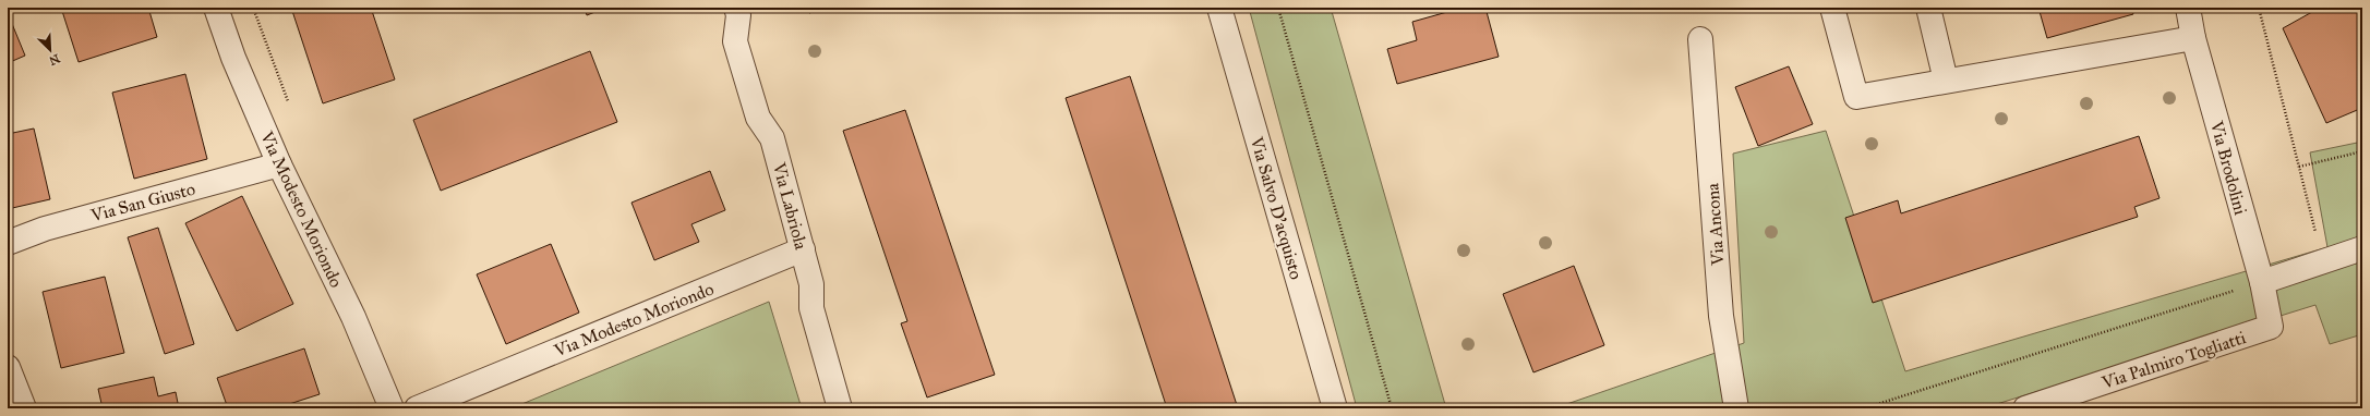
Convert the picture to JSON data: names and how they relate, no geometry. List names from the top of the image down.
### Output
{
  "streets": {
    "street": [
      "Via Brodolini",
      "Via San Giusto",
      "Via Labriola",
      "Via Salvo D'acquisto",
      "Via Modesto Moriondo",
      "Via Ancona",
      "Via Palmiro Togliatti"
    ]
  },
  "crossings": [
    ["Via Brodolini", "Via Palmiro Togliatti"],
    ["Via San Giusto", "Via Modesto Moriondo"],
    ["Via Labriola", "Via Modesto Moriondo"]
  ],
  "north": "bottom right"
}
